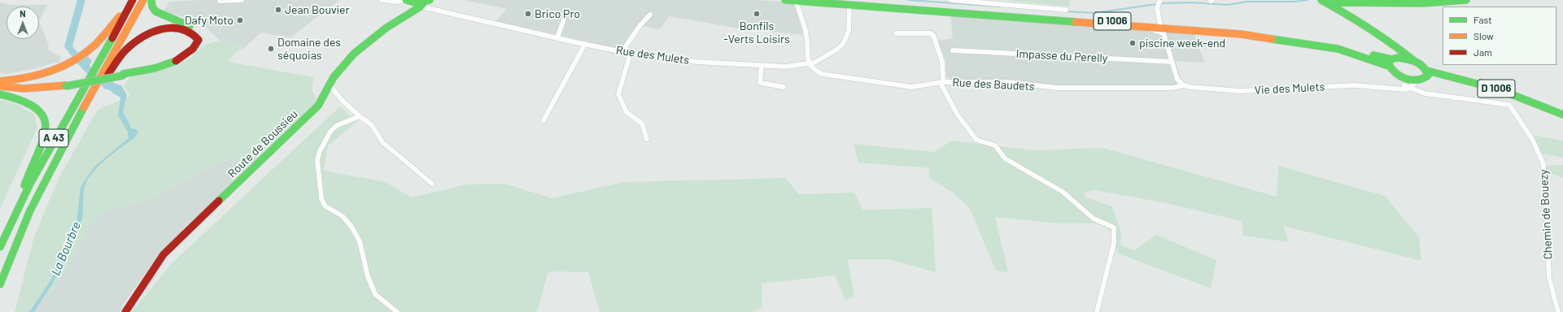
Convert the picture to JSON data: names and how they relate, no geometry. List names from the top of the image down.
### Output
{
  "streets": {
    "main road": ["D 1006", "A 43", "Route de Boussieu"],
    "street": [
      "Rue des Mulets",
      "Impasse du Perelly",
      "Rue des Baudets",
      "Vie des Mulets",
      "Chemin de Bouezy"
    ]
  },
  "crossings": [
    ["Rue des Mulets", "Rue des Baudets"],
    ["Rue des Mulets", "Route de Boussieu"],
    ["Rue des Baudets", "Vie des Mulets"],
    ["Vie des Mulets", "Chemin de Bouezy"]
  ],
  "water": ["La Bourbre"],
  "places": [
    "Jean Bouvier",
    "Brico Pro",
    "Bonfils -Verts Loisirs",
    "Dafy Moto",
    "piscine week-end",
    "Domaine des séquoias"
  ],
  "legend": ["Fast", "Slow", "Jam"],
  "north": "top"
}
